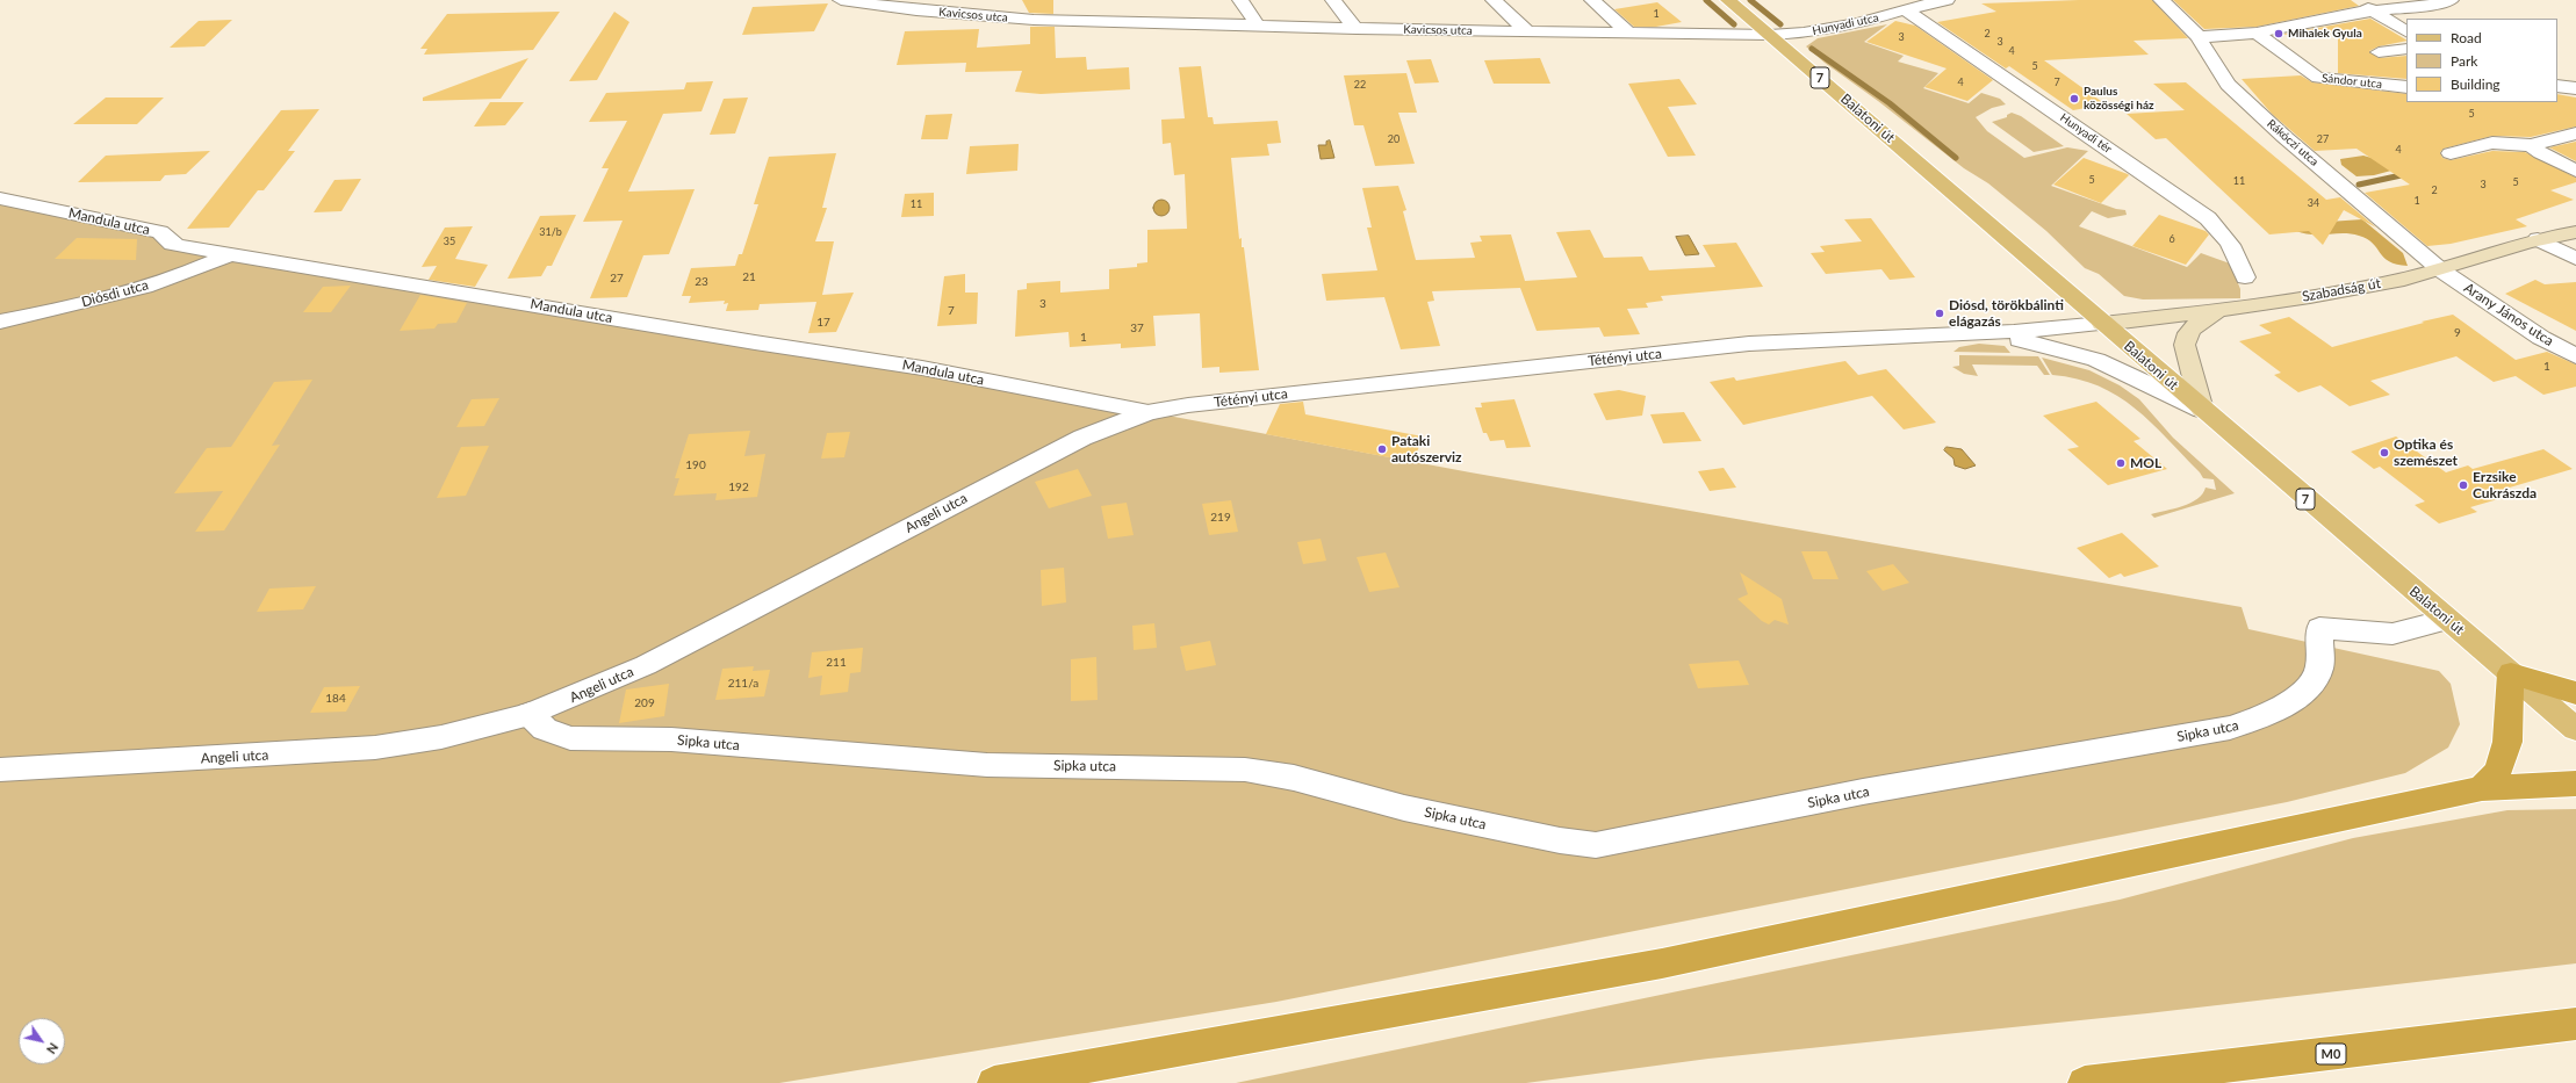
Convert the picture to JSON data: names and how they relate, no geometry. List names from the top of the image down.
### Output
{
  "streets": {
    "highway": ["M0"],
    "main road": ["7", "Balatoni út", "Szabadság út"],
    "street": [
      "Kavicsos utca",
      "Hunyadi utca",
      "Sándor utca",
      "Hunyadi tér",
      "Rákóczi utca",
      "Mandula utca",
      "Diósdi utca",
      "Arany János utca",
      "Tétényi utca",
      "Angeli utca",
      "Sipka utca"
    ]
  },
  "crossings": [
    ["Kavicsos utca", "Hunyadi utca"],
    ["Kavicsos utca", "Balatoni út"],
    ["Hunyadi utca", "Balatoni út"],
    ["Hunyadi utca", "Hunyadi tér"],
    ["Balatoni út", "Szabadság út"],
    ["Balatoni út", "Tétényi utca"],
    ["Balatoni út", "Sipka utca"],
    ["Rákóczi utca", "Szabadság út"],
    ["Rákóczi utca", "Arany János utca"],
    ["Mandula utca", "Diósdi utca"],
    ["Mandula utca", "Tétényi utca"],
    ["Mandula utca", "Angeli utca"],
    ["Szabadság út", "Arany János utca"],
    ["Szabadság út", "Tétényi utca"],
    ["Tétényi utca", "Angeli utca"],
    ["Angeli utca", "Sipka utca"]
  ],
  "places": [
    "Mihalek Gyula",
    "Paulus közösségi ház",
    "Diósd, törökbálinti elágazás",
    "Pataki autószerviz",
    "Optika és szemészet",
    "MOL",
    "Erzsike Cukrászda"
  ],
  "house_numbers": [
    "1",
    "2",
    "3",
    "3",
    "4",
    "5",
    "4",
    "7",
    "22",
    "5",
    "20",
    "27",
    "4",
    "5",
    "11",
    "5",
    "3",
    "2",
    "1",
    "34",
    "11",
    "31/b",
    "6",
    "35",
    "21",
    "27",
    "23",
    "3",
    "7",
    "17",
    "37",
    "9",
    "1",
    "1",
    "190",
    "192",
    "219",
    "211",
    "211/a",
    "184",
    "209"
  ],
  "legend": ["Road", "Park", "Building"],
  "north": "bottom right"
}
